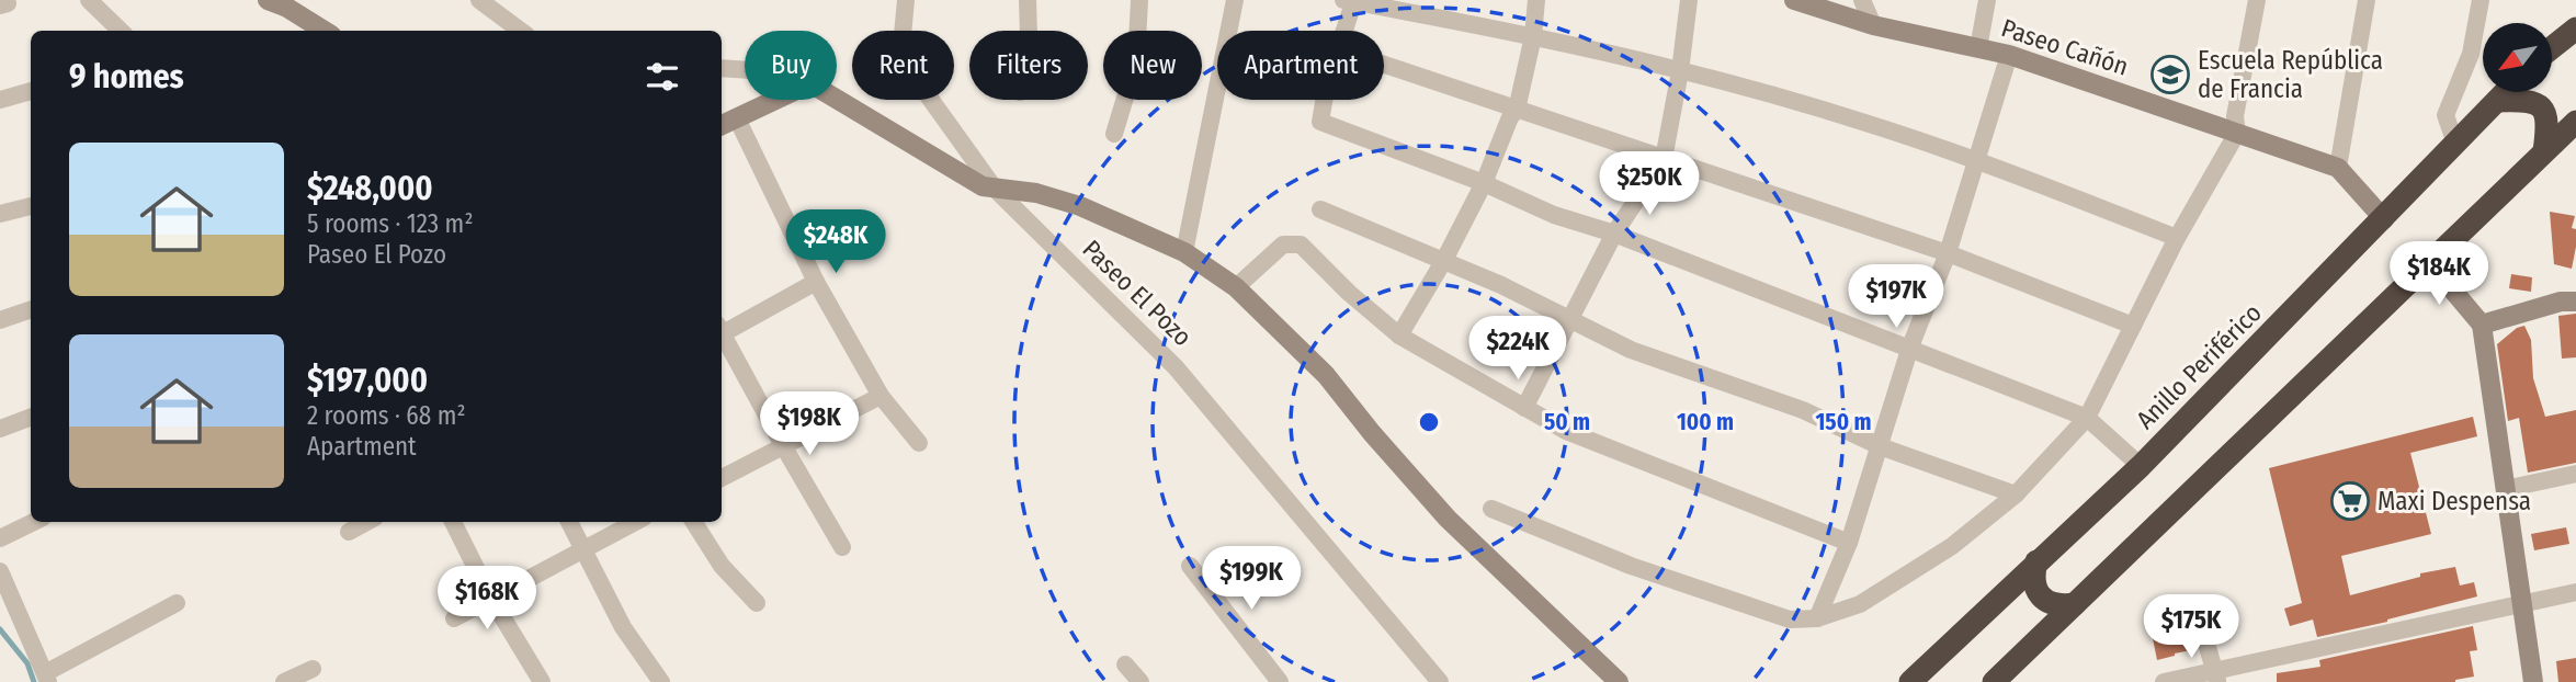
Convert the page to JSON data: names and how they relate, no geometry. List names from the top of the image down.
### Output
{
  "streets": {
    "highway": ["Anillo Periférico"],
    "street": ["Paseo Cañón", "Paseo El Pozo"]
  },
  "crossings": [
    ["Paseo Cañón", "Anillo Periférico"]
  ],
  "places": {
    "school or university": ["Escuela República de Francia"],
    "supermarket": ["Maxi Despensa"]
  },
  "north": "bottom left",
  "page": {
    "chip": [
      "Buy",
      "Rent",
      "Filters",
      "New",
      "Apartment"
    ],
    "heading": "9 homes",
    "list": [
      {
        "name": "$248,000",
        "note": "5 rooms · 123 m² · Paseo El Pozo"
      },
      {
        "name": "$197,000",
        "note": "2 rooms · 68 m² · Apartment"
      }
    ],
    "price": [
      "$250K",
      "$248K",
      "$184K",
      "$197K",
      "$224K",
      "$198K",
      "$199K",
      "$168K",
      "$175K"
    ]
  },
  "rings": ["50 m", "100 m", "150 m"]
}
